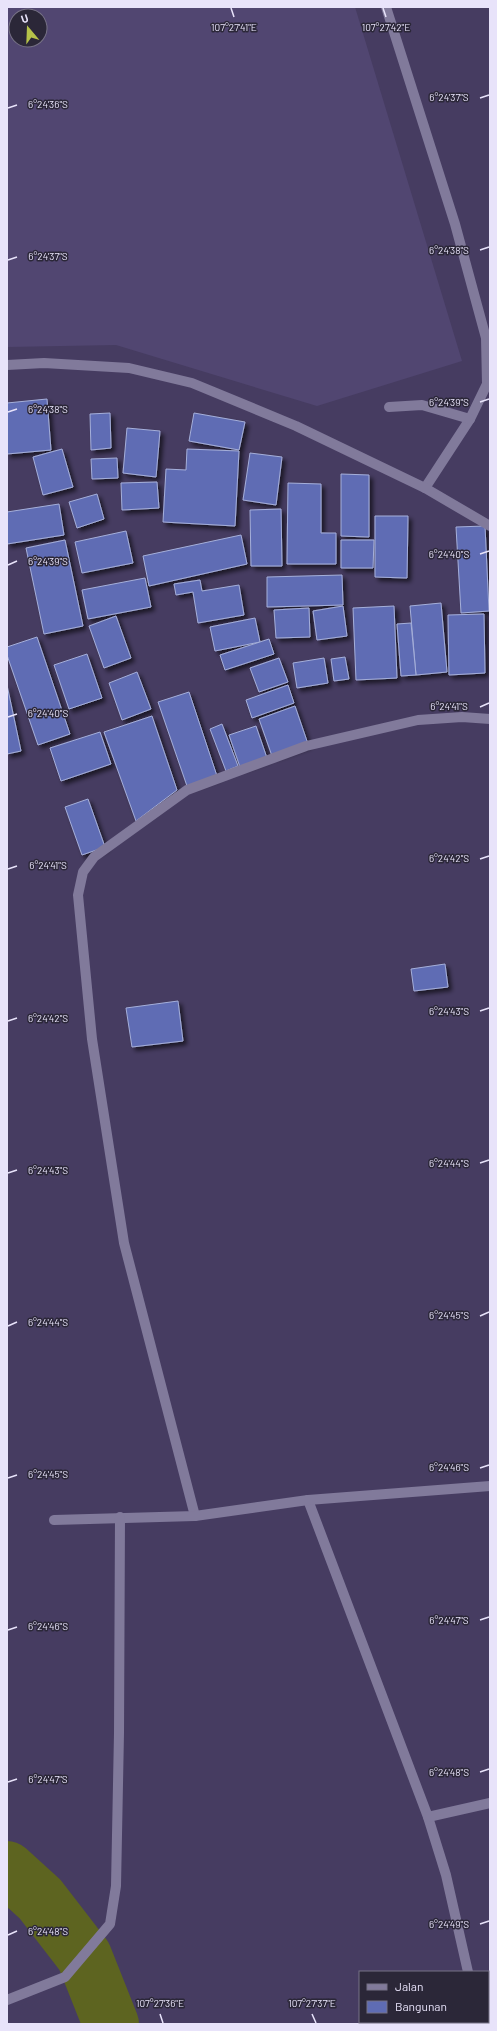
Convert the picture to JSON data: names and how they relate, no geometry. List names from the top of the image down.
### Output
{
  "legend": ["Jalan", "Bangunan"],
  "north": "top",
  "coordinates": [
    "107°27'41\"E",
    "107°27'42\"E",
    "6°24'37\"S",
    "6°24'36\"S",
    "6°24'38\"S",
    "6°24'39\"S",
    "6°24'40\"S",
    "6°24'41\"S",
    "6°24'42\"S",
    "6°24'43\"S",
    "6°24'44\"S",
    "6°24'45\"S",
    "6°24'46\"S",
    "6°24'47\"S",
    "6°24'48\"S",
    "6°24'49\"S",
    "107°27'36\"E",
    "107°27'37\"E"
  ]
}
